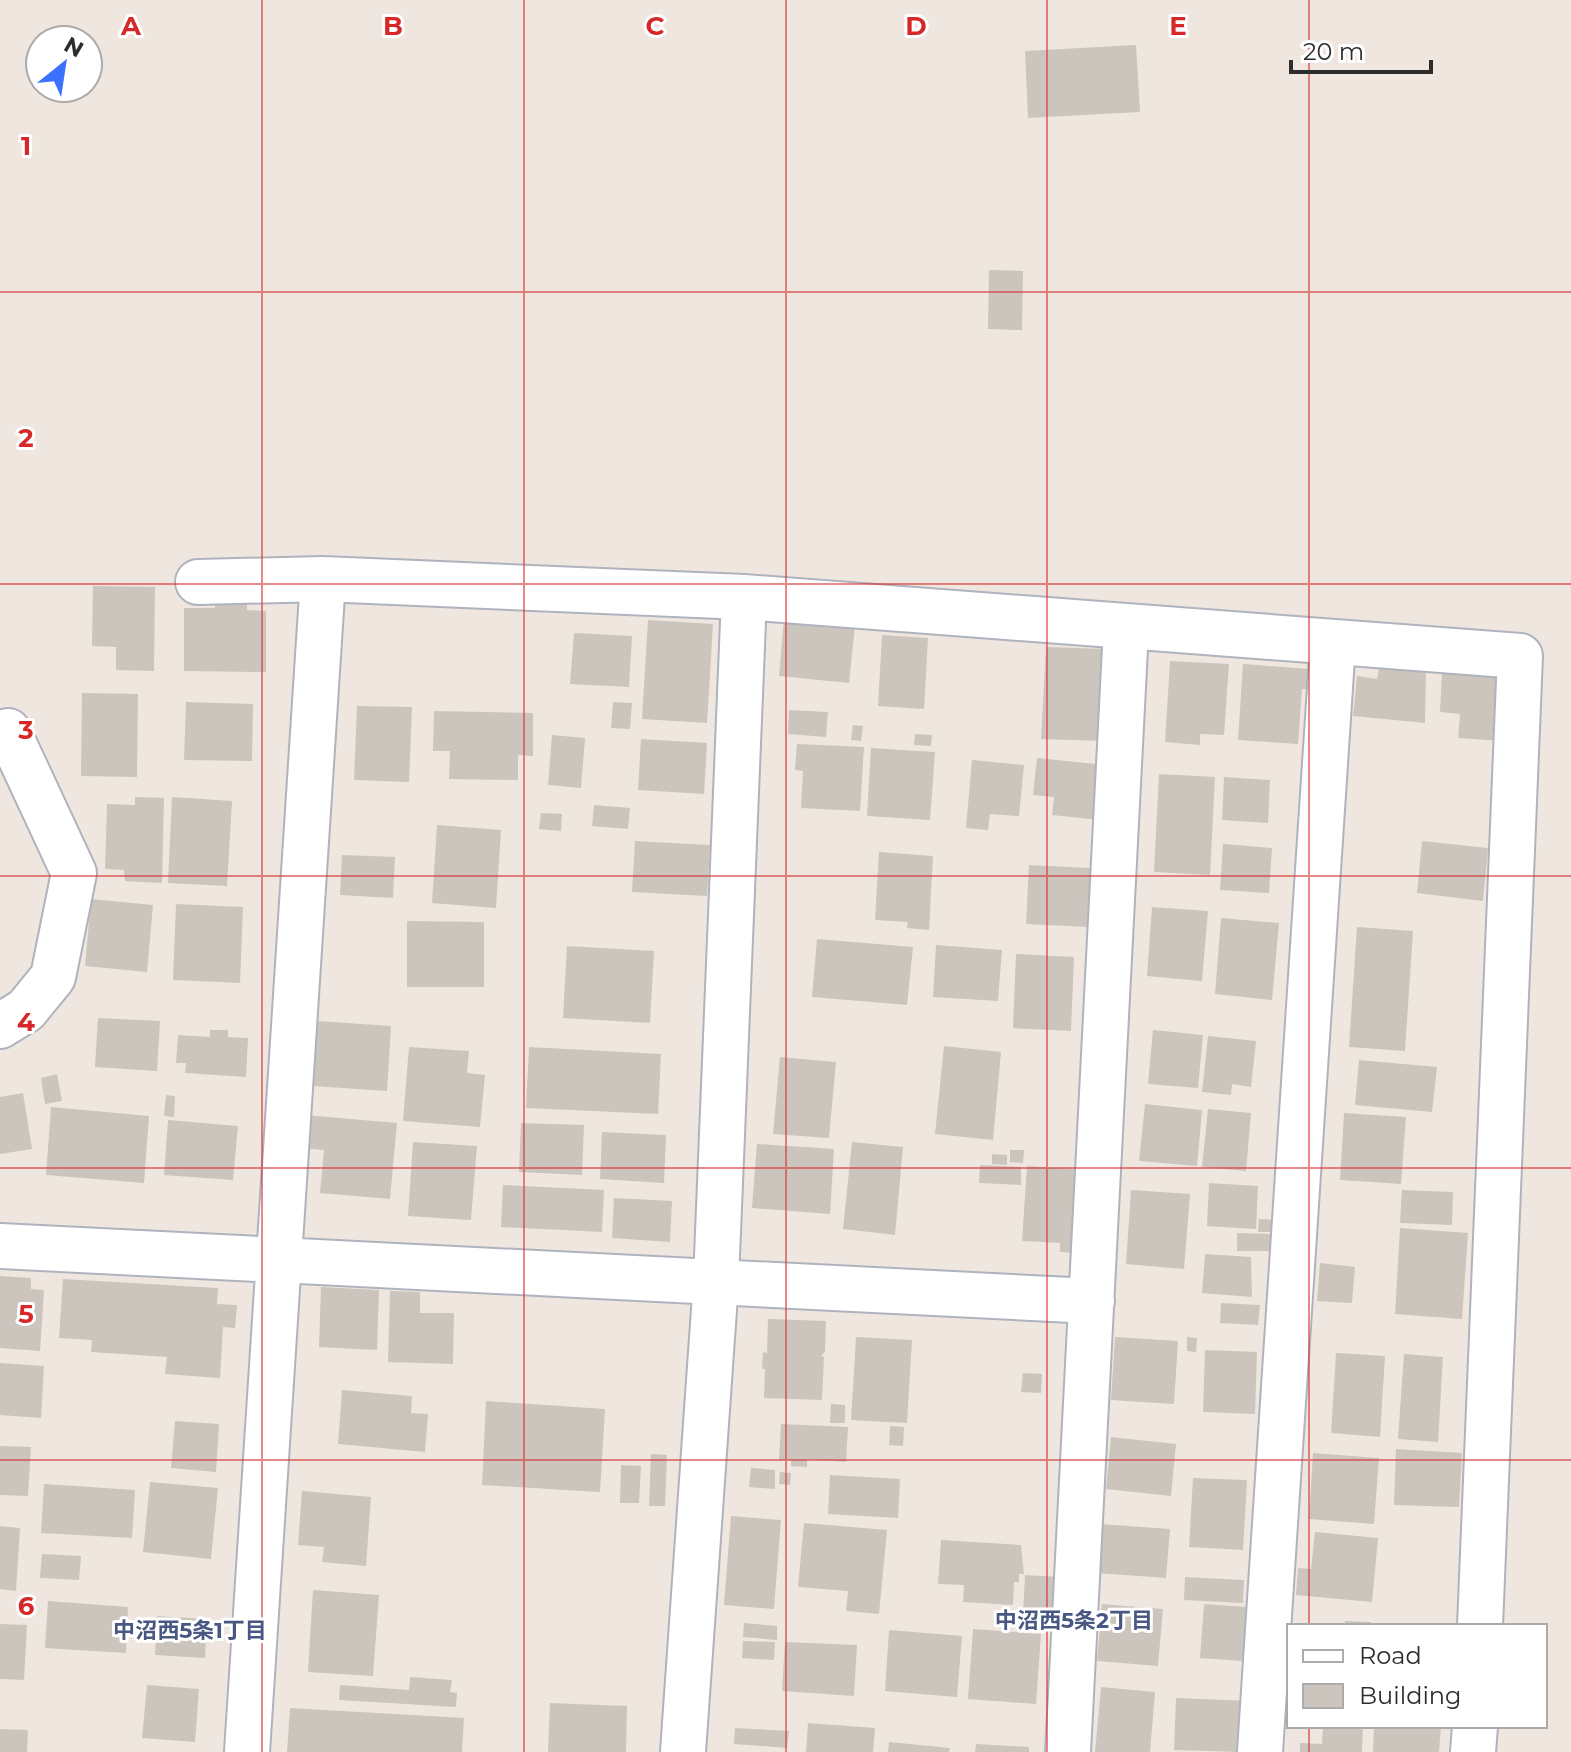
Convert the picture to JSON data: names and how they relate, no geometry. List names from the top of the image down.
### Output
{
  "districts": ["中沼西5条2丁目", "中沼西5条1丁目"],
  "legend": ["Road", "Building"],
  "scale_bar": "20 m",
  "north": "top right",
  "grid": {
    "columns": [
      "A",
      "B",
      "C",
      "D",
      "E"
    ],
    "rows": [
      "1",
      "2",
      "3",
      "4",
      "5",
      "6"
    ]
  }
}
